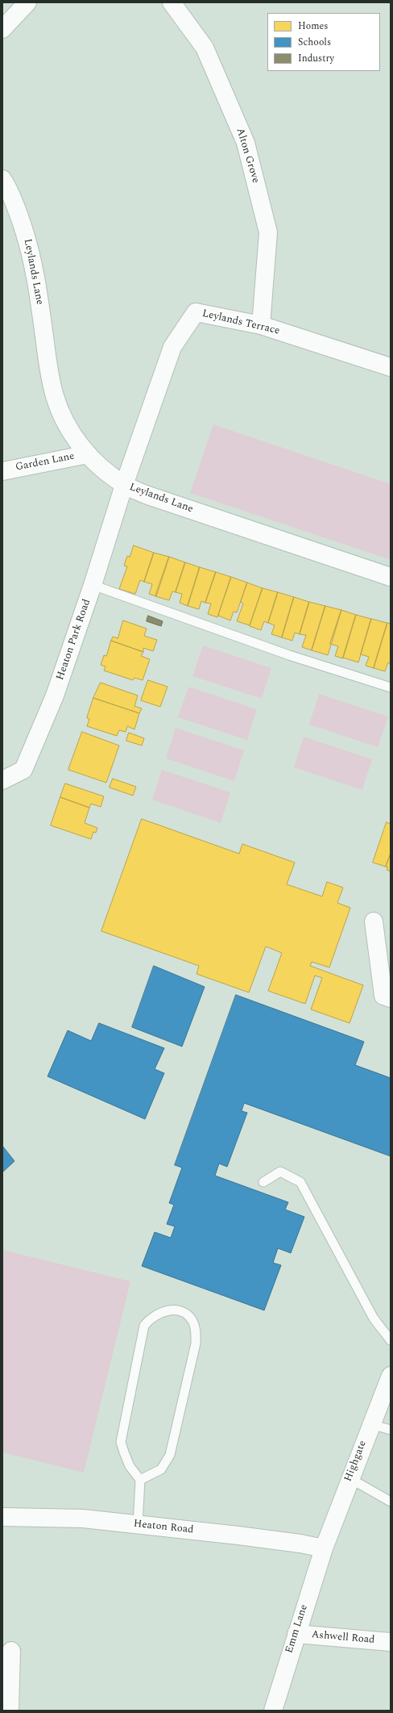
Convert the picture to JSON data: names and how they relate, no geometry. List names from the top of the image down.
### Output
{
  "streets": {
    "street": [
      "Alton Grove",
      "Leylands Lane",
      "Leylands Terrace",
      "Garden Lane",
      "Heaton Park Road",
      "Highgate",
      "Heaton Road",
      "Emm Lane",
      "Ashwell Road"
    ]
  },
  "crossings": [
    ["Alton Grove", "Leylands Terrace"],
    ["Leylands Lane", "Leylands Terrace"],
    ["Leylands Lane", "Garden Lane"],
    ["Leylands Lane", "Heaton Park Road"],
    ["Leylands Terrace", "Heaton Park Road"],
    ["Highgate", "Heaton Road"],
    ["Highgate", "Emm Lane"],
    ["Heaton Road", "Emm Lane"],
    ["Emm Lane", "Ashwell Road"]
  ],
  "legend": ["Homes", "Schools", "Industry"]
}
